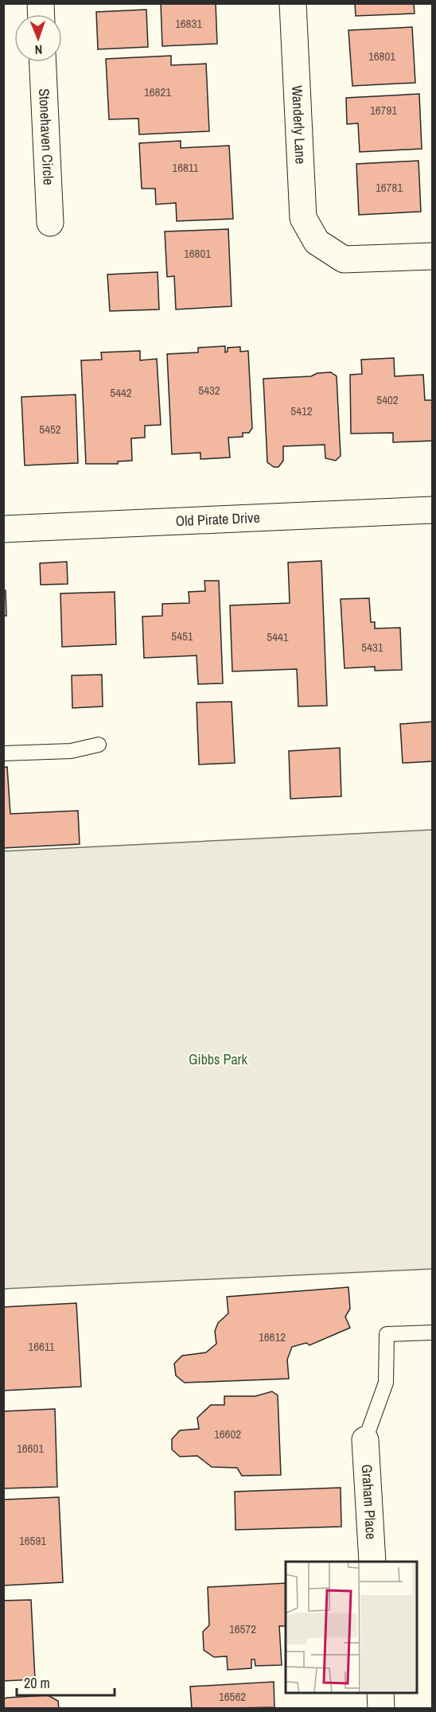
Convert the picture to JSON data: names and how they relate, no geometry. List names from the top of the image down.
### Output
{
  "streets": {
    "street": [
      "Wanderly Lane",
      "Stonehaven Circle",
      "Old Pirate Drive",
      "Graham Place"
    ]
  },
  "parks": ["Gibbs Park"],
  "house_numbers": [
    "16831",
    "16801",
    "16821",
    "16791",
    "16811",
    "16781",
    "16801",
    "5432",
    "5442",
    "5402",
    "5412",
    "5452",
    "5451",
    "5441",
    "5431",
    "16612",
    "16611",
    "16602",
    "16601",
    "16591",
    "16572",
    "16562"
  ],
  "scale_bar": "20 m",
  "north": "bottom"
}
